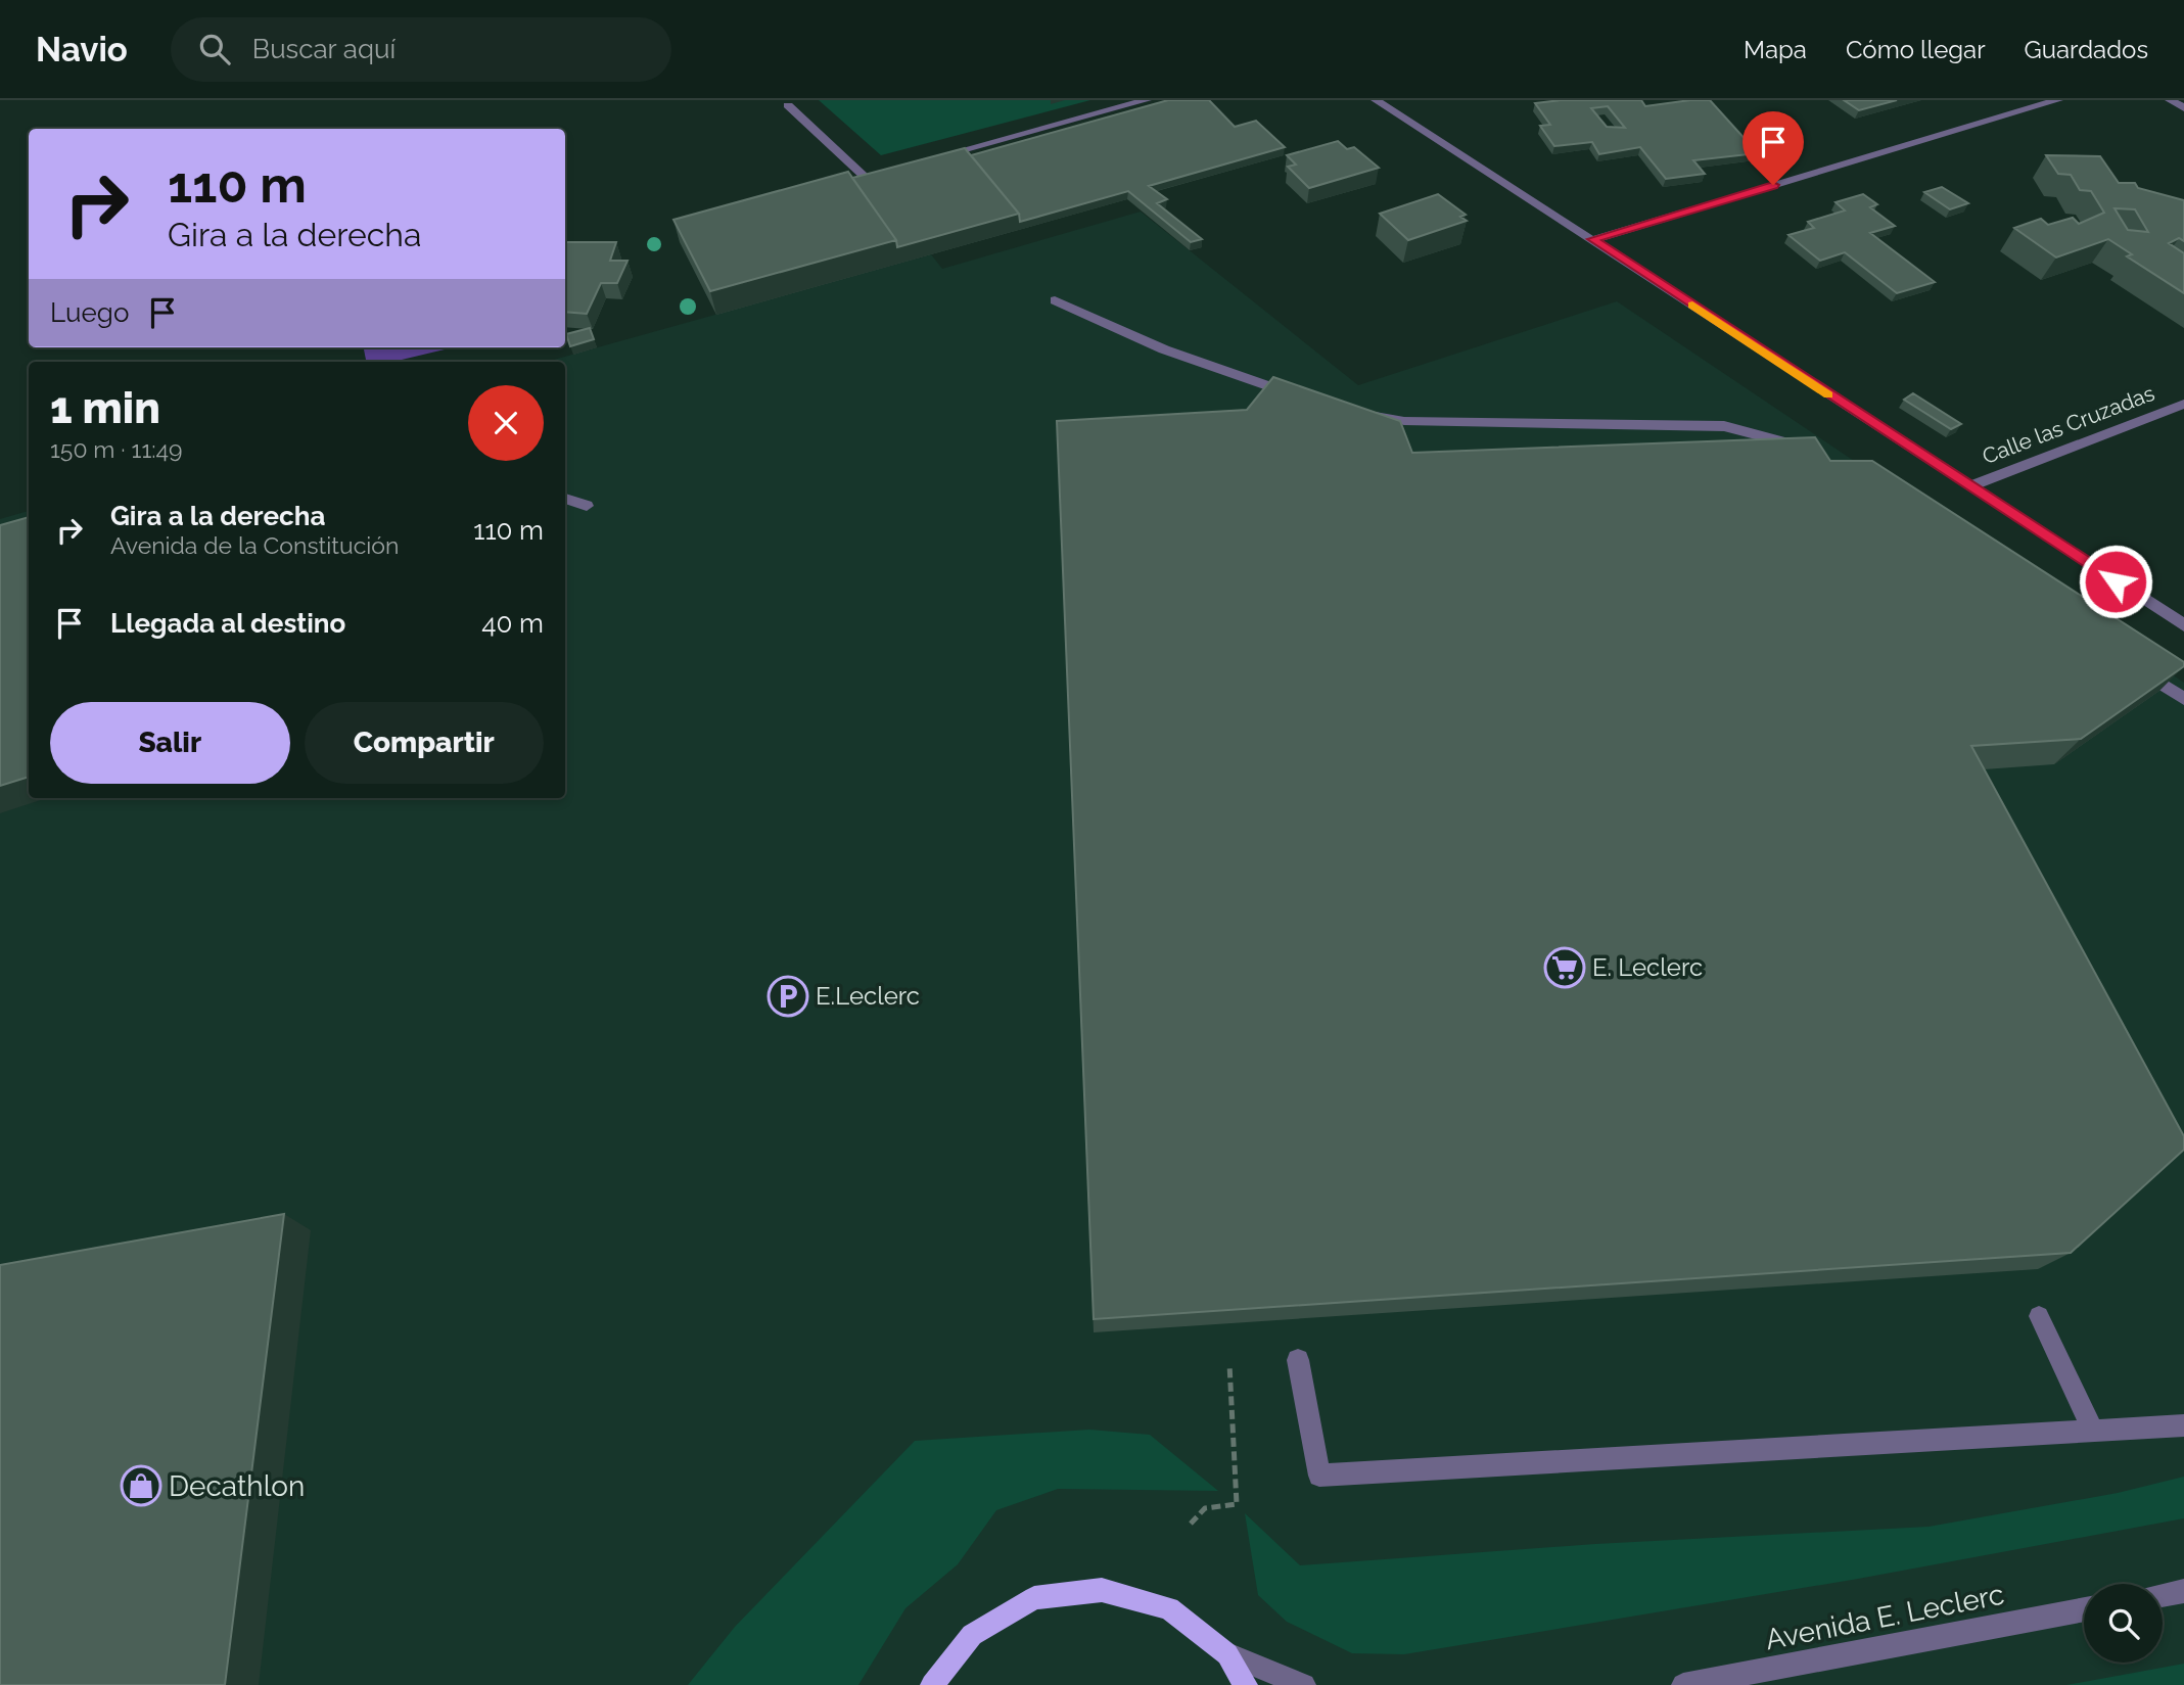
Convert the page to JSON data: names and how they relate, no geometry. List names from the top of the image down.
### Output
{
  "streets": {
    "street": ["Calle las Cruzadas", "Avenida E. Leclerc"]
  },
  "places": {
    "supermarket": ["E. Leclerc"],
    "parking": ["E.Leclerc"],
    "shop": ["Decathlon"]
  },
  "page": {
    "header": "Navio",
    "search": "Buscar aquí",
    "nav": ["Mapa", "Cómo llegar", "Guardados"],
    "turn": ["110 m", "Gira a la derecha"],
    "then": "Luego",
    "heading": ["1 min", "150 m · 11:49"],
    "list": [
      {
        "name": "Gira a la derecha",
        "note": "Avenida de la Constitución",
        "value": "110 m"
      },
      {
        "name": "Llegada al destino",
        "value": "40 m"
      }
    ],
    "buttons": ["Salir", "Compartir"]
  }
}
